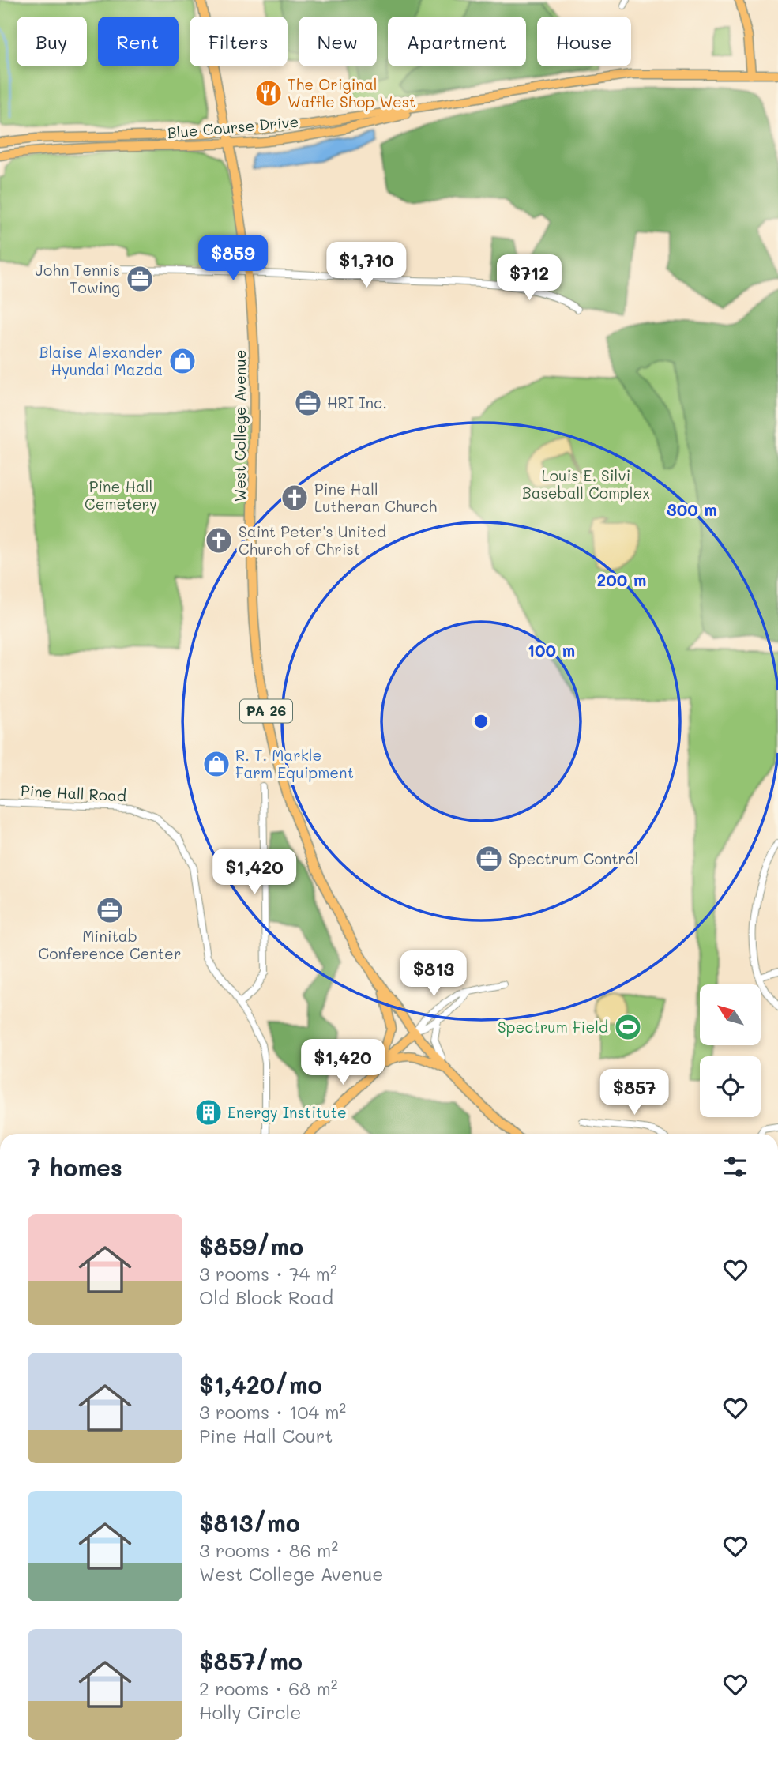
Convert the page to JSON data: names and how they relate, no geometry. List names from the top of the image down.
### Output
{
  "streets": {
    "main road": ["Blue Course Drive", "West College Avenue", "PA 26"],
    "street": ["Pine Hall Road"]
  },
  "crossings": [
    ["Blue Course Drive", "West College Avenue"]
  ],
  "parks": ["Louis E. Silvi Baseball Complex", "Pine Hall Cemetery"],
  "places": {
    "restaurant": ["The Original Waffle Shop West"],
    "office": [
      "John Tennis Towing",
      "HRI Inc.",
      "Spectrum Control",
      "Minitab Conference Center"
    ],
    "shop": ["Blaise Alexander Hyundai Mazda", "R. T. Markle Farm Equipment"],
    "church": ["Pine Hall Lutheran Church", "Saint Peter's United Church of Christ"],
    "sports": ["Spectrum Field"],
    "building": ["Energy Institute"]
  },
  "north": "top left",
  "page": {
    "chip": [
      "Buy",
      "Rent",
      "Filters",
      "New",
      "Apartment",
      "House"
    ],
    "price": [
      "$859",
      "$1,710",
      "$712",
      "$1,420",
      "$813",
      "$1,420",
      "$857"
    ],
    "heading": "7 homes",
    "list": [
      {
        "name": "$859/mo",
        "note": "3 rooms · 74 m² · Old Block Road"
      },
      {
        "name": "$1,420/mo",
        "note": "3 rooms · 104 m² · Pine Hall Court"
      },
      {
        "name": "$813/mo",
        "note": "3 rooms · 86 m² · West College Avenue"
      },
      {
        "name": "$857/mo",
        "note": "2 rooms · 68 m² · Holly Circle"
      }
    ]
  },
  "rings": ["300 m", "200 m", "100 m"]
}
